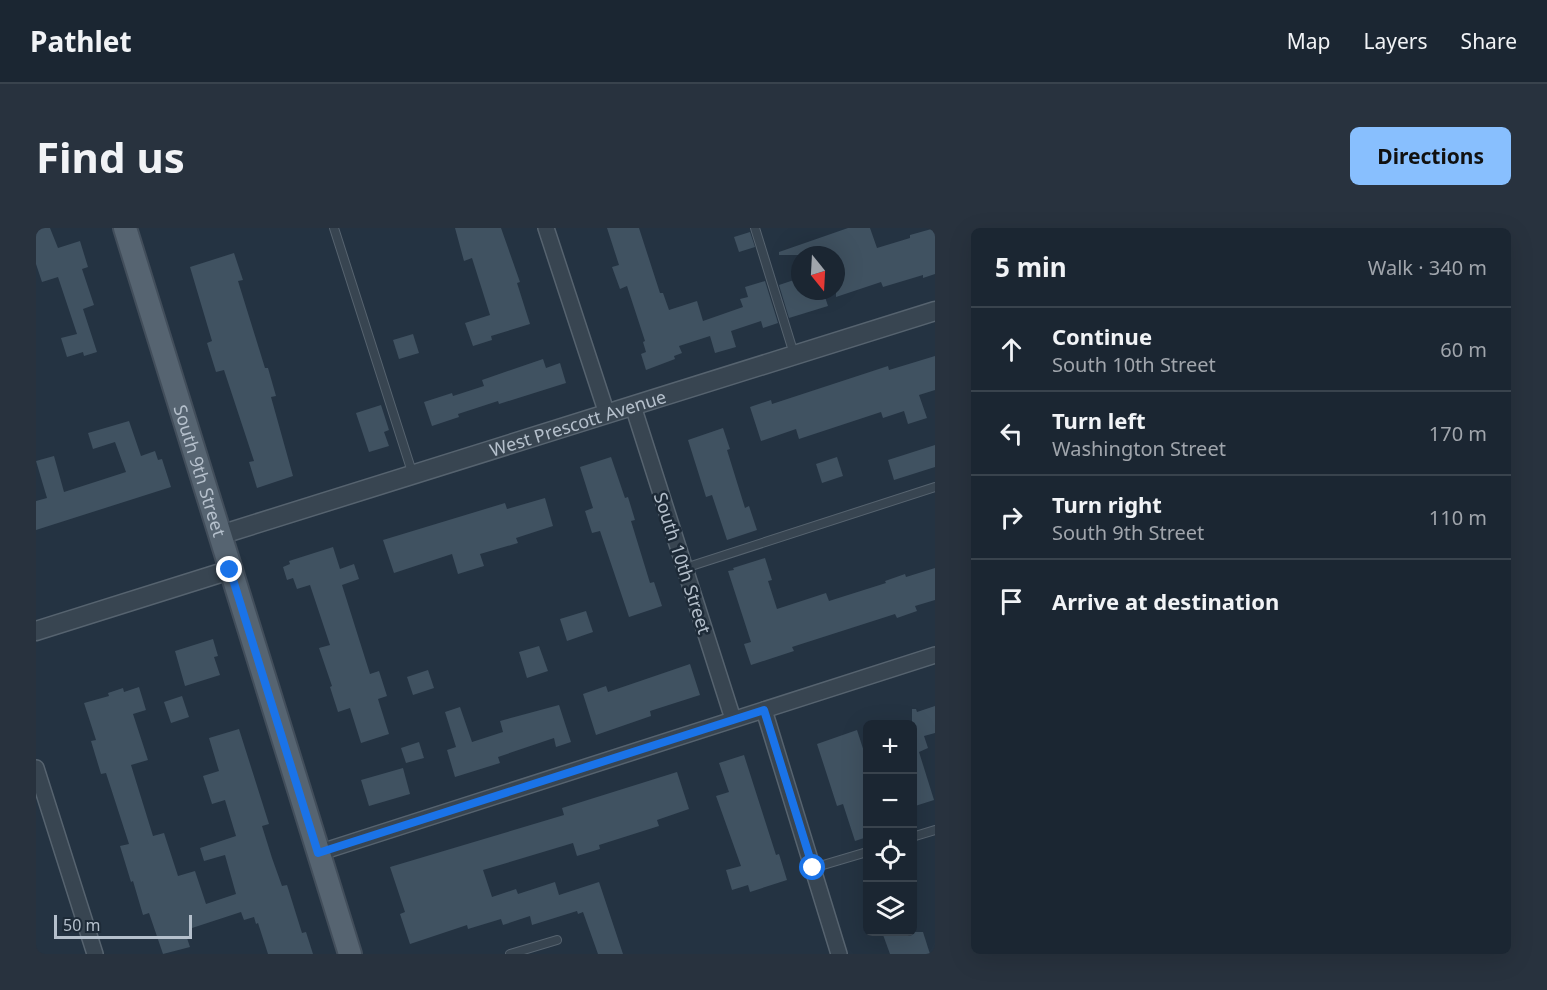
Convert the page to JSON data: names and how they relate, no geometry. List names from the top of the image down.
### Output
{
  "streets": {
    "main road": ["South 9th Street"],
    "street": ["West Prescott Avenue", "South 10th Street"]
  },
  "crossings": [
    ["West Prescott Avenue", "South 9th Street"],
    ["West Prescott Avenue", "South 10th Street"]
  ],
  "scale_bar": "50 m",
  "north": "bottom",
  "page": {
    "header": "Pathlet",
    "nav": ["Map", "Layers", "Share"],
    "buttons": "Directions",
    "title": "Find us",
    "heading": ["5 min", "Walk · 340 m"],
    "list": [
      ["Continue", "South 10th Street", "60 m"],
      ["Turn left", "Washington Street", "170 m"],
      ["Turn right", "South 9th Street", "110 m"],
      "Arrive at destination"
    ],
    "map_buttons": ["+", "−"],
    "scale": "50 m"
  }
}
